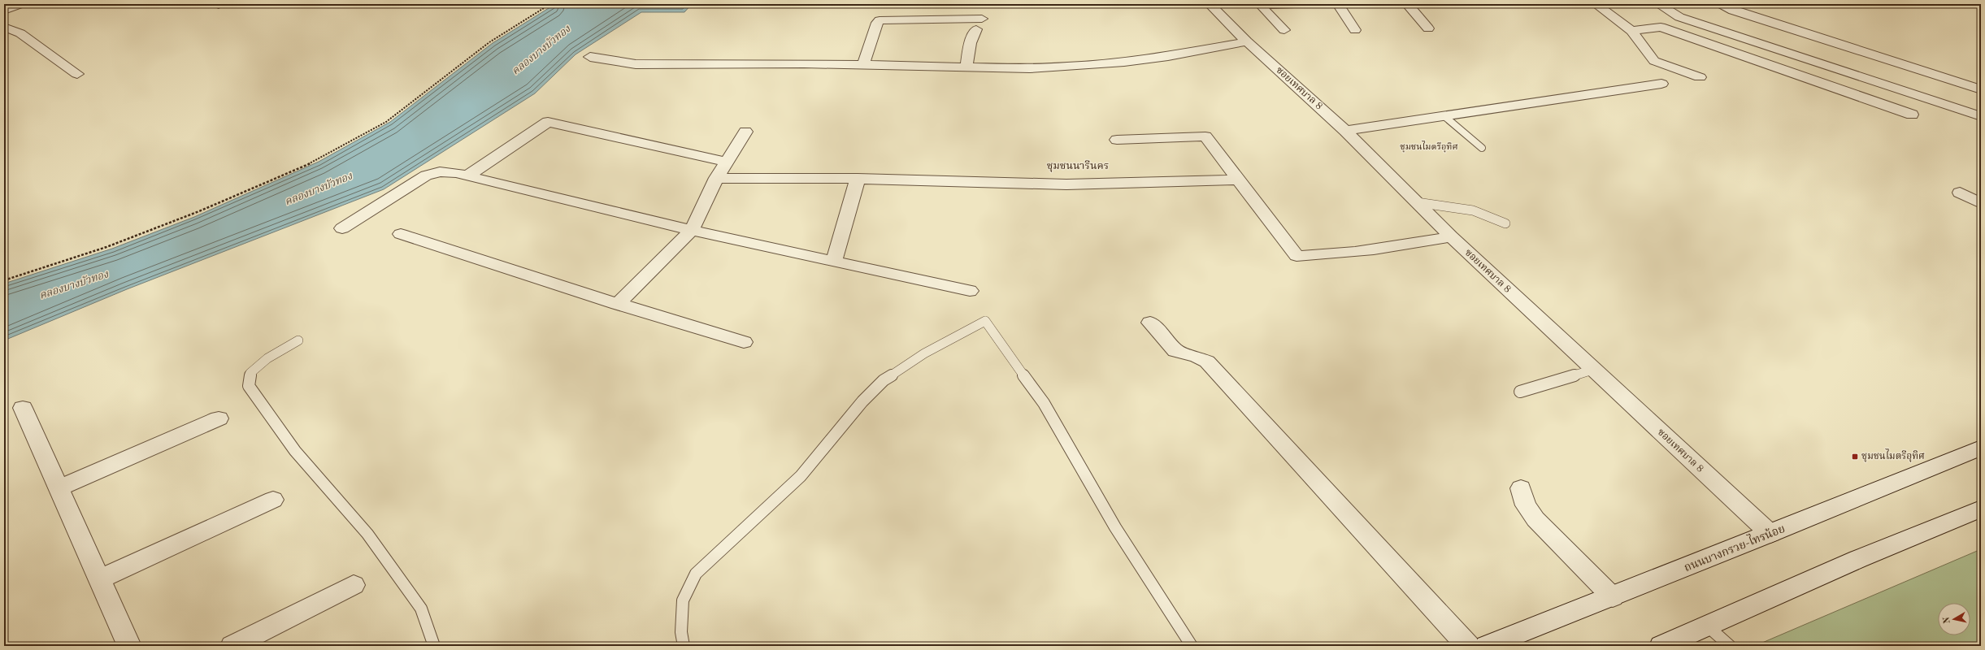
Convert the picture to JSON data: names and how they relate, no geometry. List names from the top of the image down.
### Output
{
  "streets": {
    "street": ["ซอยเทศบาล 8", "ถนนบางกรวย-ไทรน้อย"]
  },
  "crossings": [
    ["ซอยเทศบาล 8", "ถนนบางกรวย-ไทรน้อย"]
  ],
  "districts": ["ชุมชนไมตรีอุทิศ", "ชุมชนนารีนคร"],
  "water": ["คลองบางบัวทอง"],
  "places": {
    "transit": ["ชุมชนไมตรีอุทิศ"]
  },
  "north": "left"
}
